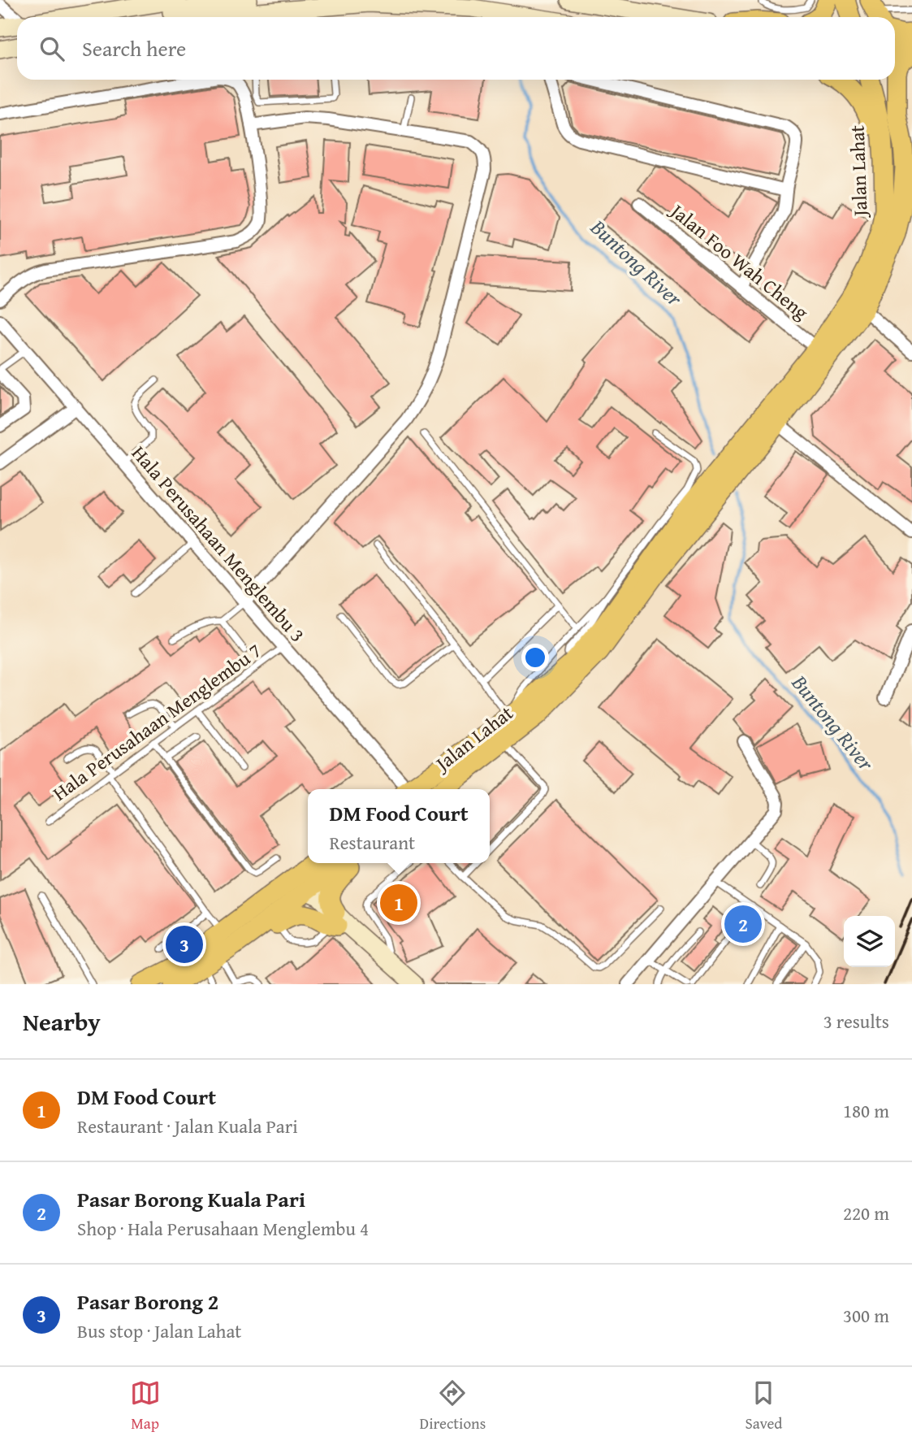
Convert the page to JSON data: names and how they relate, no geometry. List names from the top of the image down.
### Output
{
  "streets": {
    "main road": ["Jalan Lahat"],
    "street": ["Jalan Foo Wah Cheng", "Hala Perusahaan Menglembu 3"],
    "lane": ["Hala Perusahaan Menglembu 7"]
  },
  "crossings": [
    ["Jalan Lahat", "Jalan Foo Wah Cheng"],
    ["Hala Perusahaan Menglembu 3", "Hala Perusahaan Menglembu 7"]
  ],
  "water": ["Buntong River"],
  "page": {
    "search": "Search here",
    "popup": ["DM Food Court", "Restaurant"],
    "pins": ["1", "2", "3"],
    "heading": ["Nearby", "3 results"],
    "list": [
      {
        "mark": "1",
        "name": "DM Food Court",
        "note": "Restaurant · Jalan Kuala Pari",
        "value": "180 m"
      },
      {
        "mark": "2",
        "name": "Pasar Borong Kuala Pari",
        "note": "Shop · Hala Perusahaan Menglembu 4",
        "value": "220 m"
      },
      {
        "mark": "3",
        "name": "Pasar Borong 2",
        "note": "Bus stop · Jalan Lahat",
        "value": "300 m"
      }
    ],
    "nav": ["Map", "Directions", "Saved"]
  }
}
